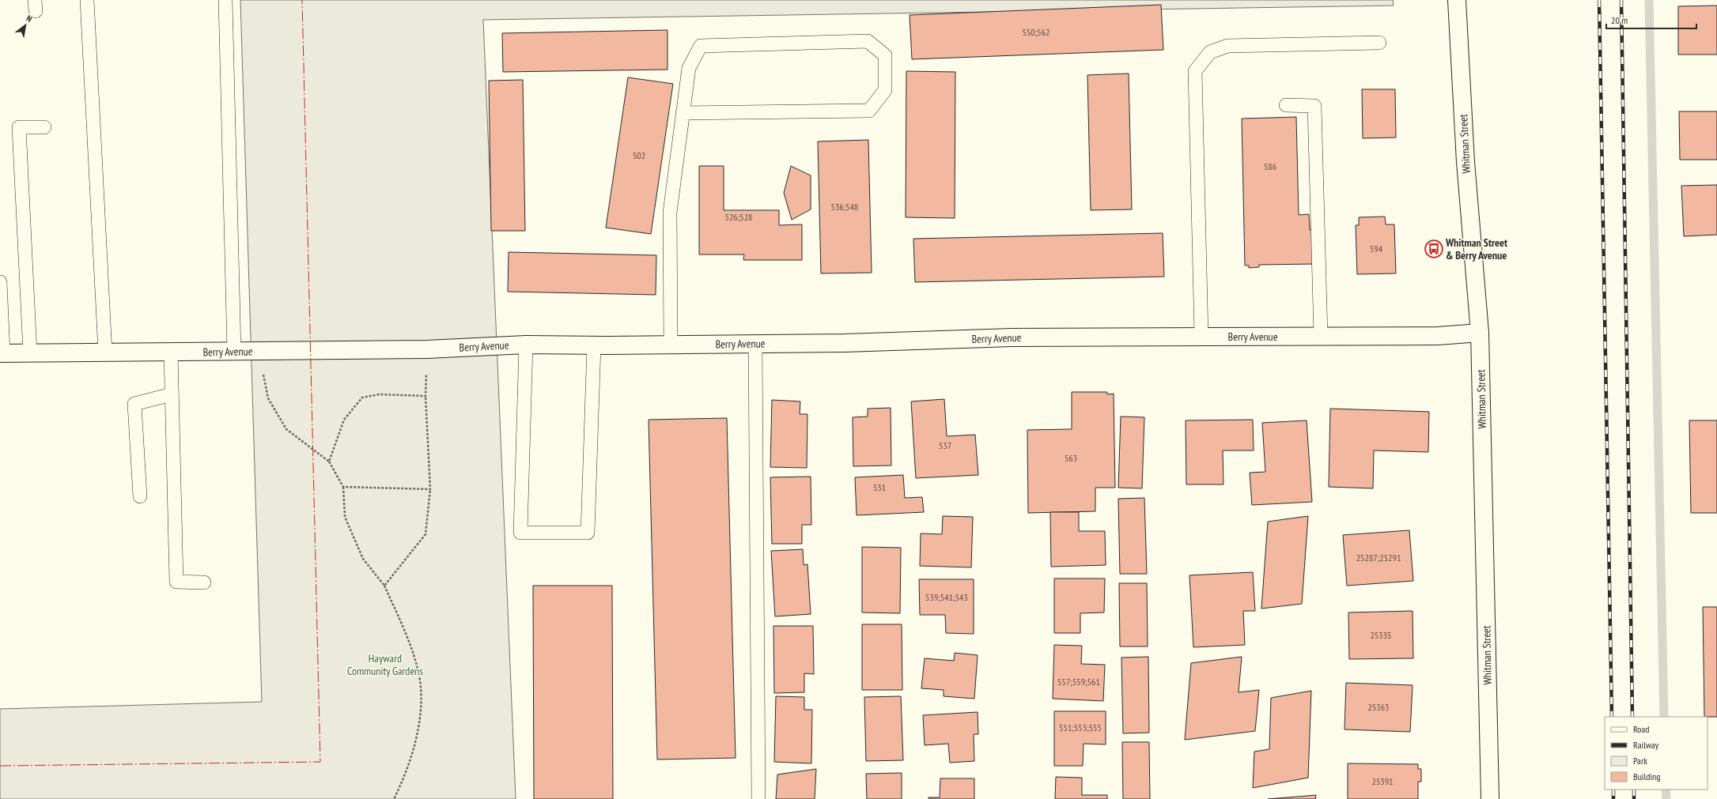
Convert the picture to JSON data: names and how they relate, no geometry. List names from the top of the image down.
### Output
{
  "streets": {
    "street": ["Whitman Street", "Berry Avenue"]
  },
  "crossings": [
    ["Whitman Street", "Berry Avenue"]
  ],
  "parks": ["Hayward Community Gardens"],
  "places": {
    "bus stop": ["Whitman Street & Berry Avenue"]
  },
  "house_numbers": [
    "550;562",
    "502",
    "586",
    "536;548",
    "526;528",
    "594",
    "537",
    "563",
    "531",
    "25287;25291",
    "539;541;543",
    "25335",
    "557;559;561",
    "25363",
    "551;553;555",
    "25391"
  ],
  "legend": [
    "Road",
    "Railway",
    "Park",
    "Building"
  ],
  "scale_bar": "20 m",
  "north": "top right"
}
